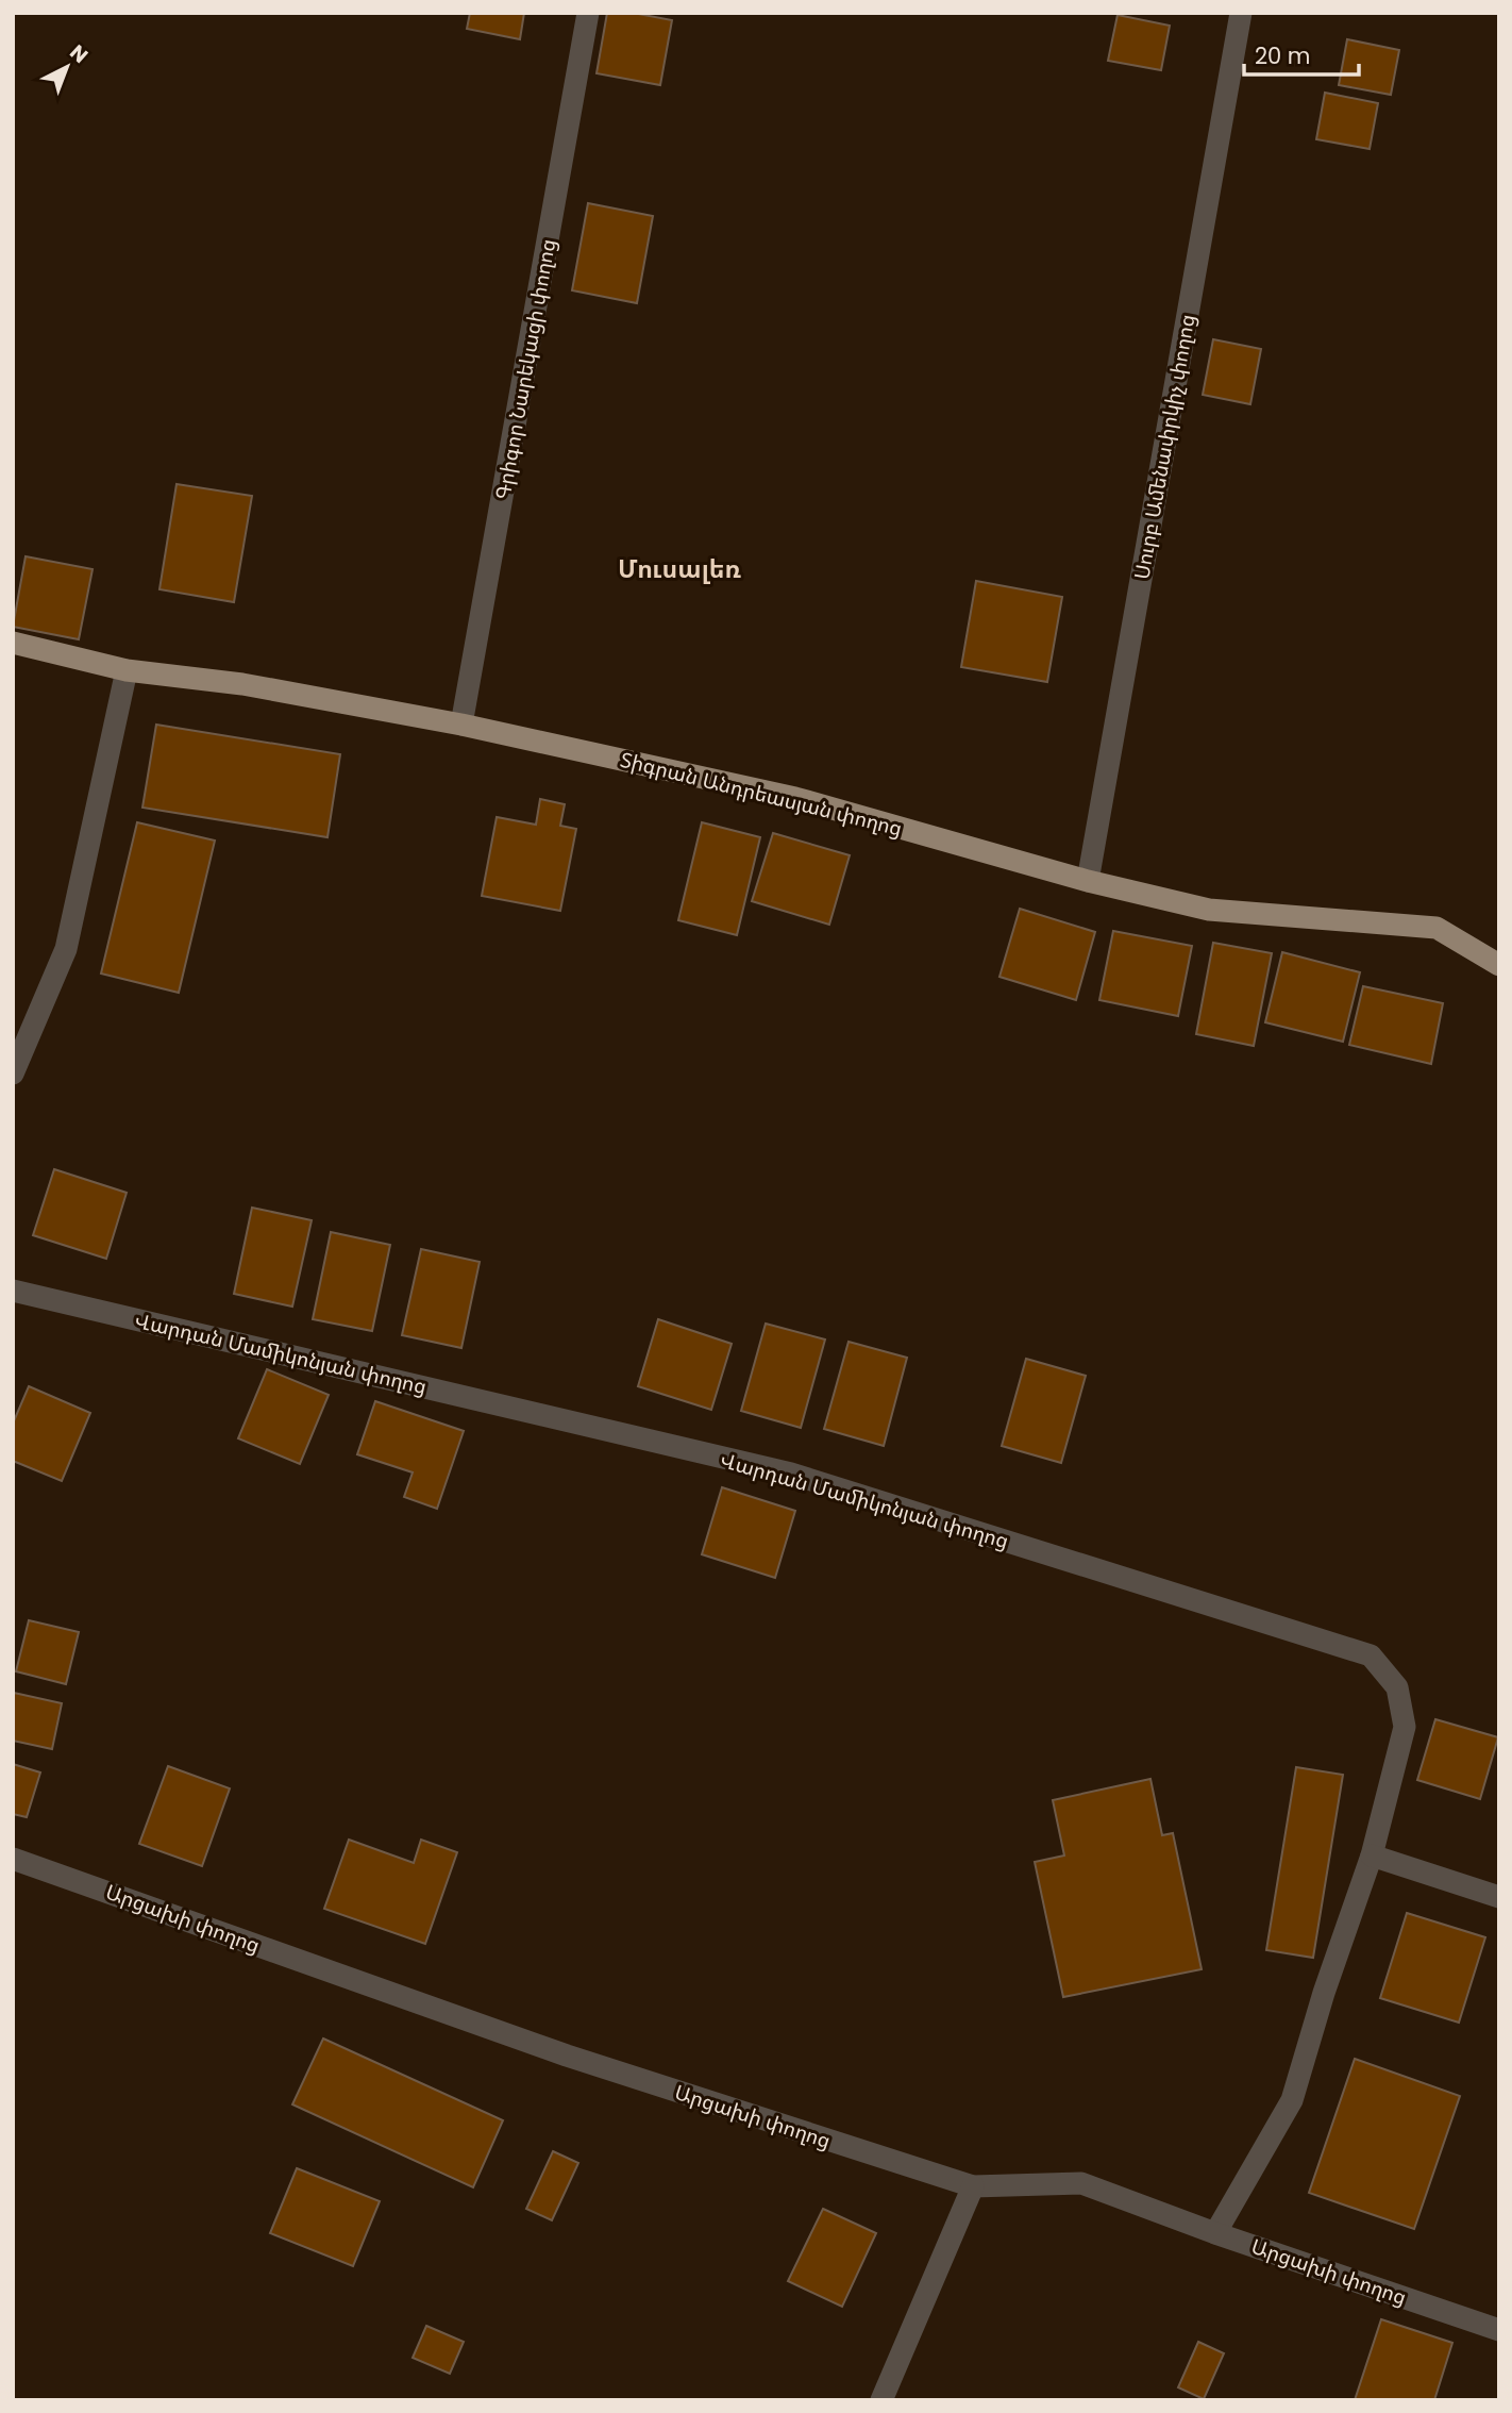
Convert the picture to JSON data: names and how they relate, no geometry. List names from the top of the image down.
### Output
{
  "streets": {
    "main road": ["Տիգրան Անդրեասյան փողոց"],
    "street": [
      "Գրիգոր Նարեկացի փողոց",
      "Սուրբ Ամենափրկիչ փողոց",
      "Վարդան Մամիկոնյան փողոց",
      "Արցախի փողոց"
    ]
  },
  "crossings": [
    ["Գրիգոր Նարեկացի փողոց", "Տիգրան Անդրեասյան փողոց"],
    ["Սուրբ Ամենափրկիչ փողոց", "Տիգրան Անդրեասյան փողոց"],
    ["Վարդան Մամիկոնյան փողոց", "Արցախի փողոց"]
  ],
  "districts": ["Մուսալեռ"],
  "scale_bar": "20 m",
  "north": "top right"
}
